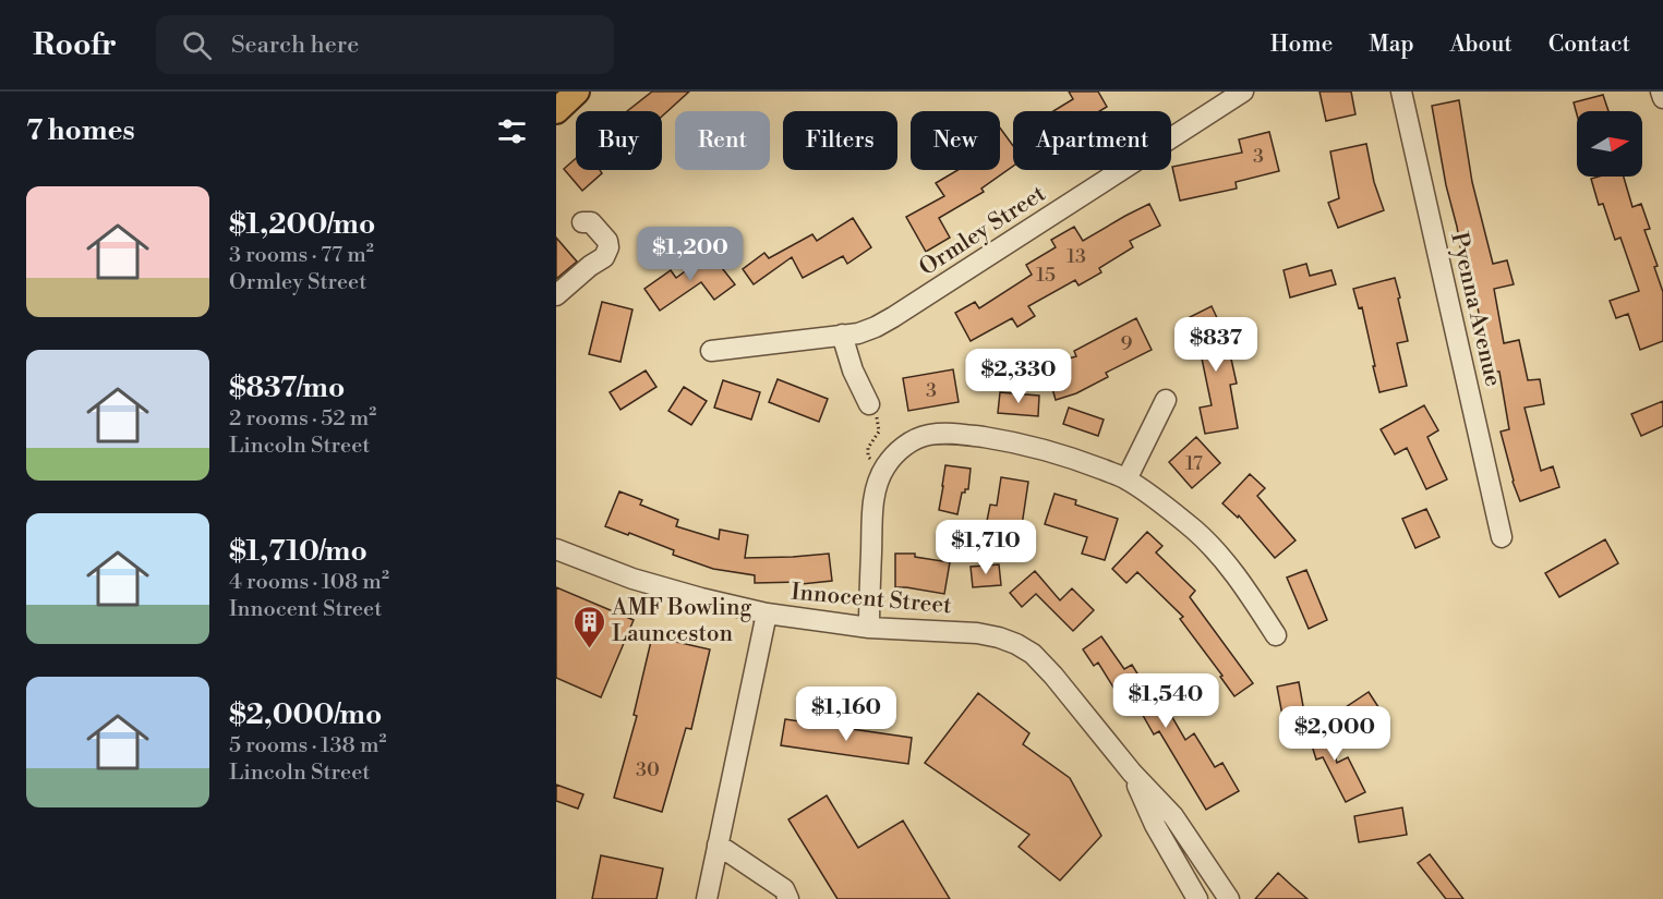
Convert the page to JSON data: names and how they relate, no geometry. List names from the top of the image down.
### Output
{
  "streets": {
    "street": ["Ormley Street", "Pyenna Avenue", "Innocent Street"]
  },
  "places": {
    "building": ["AMF Bowling Launceston"]
  },
  "house_numbers": [
    "3",
    "13",
    "15",
    "9",
    "3",
    "17",
    "30"
  ],
  "north": "right",
  "page": {
    "header": "Roofr",
    "search": "Search here",
    "nav": [
      "Home",
      "Map",
      "About",
      "Contact"
    ],
    "heading": "7 homes",
    "chip": [
      "Buy",
      "Rent",
      "Filters",
      "New",
      "Apartment"
    ],
    "list": [
      {
        "name": "$1,200/mo",
        "note": "3 rooms · 77 m² · Ormley Street"
      },
      {
        "name": "$837/mo",
        "note": "2 rooms · 52 m² · Lincoln Street"
      },
      {
        "name": "$1,710/mo",
        "note": "4 rooms · 108 m² · Innocent Street"
      },
      {
        "name": "$2,000/mo",
        "note": "5 rooms · 138 m² · Lincoln Street"
      }
    ],
    "price": [
      "$1,200",
      "$837",
      "$2,330",
      "$1,710",
      "$1,540",
      "$1,160",
      "$2,000"
    ]
  }
}
